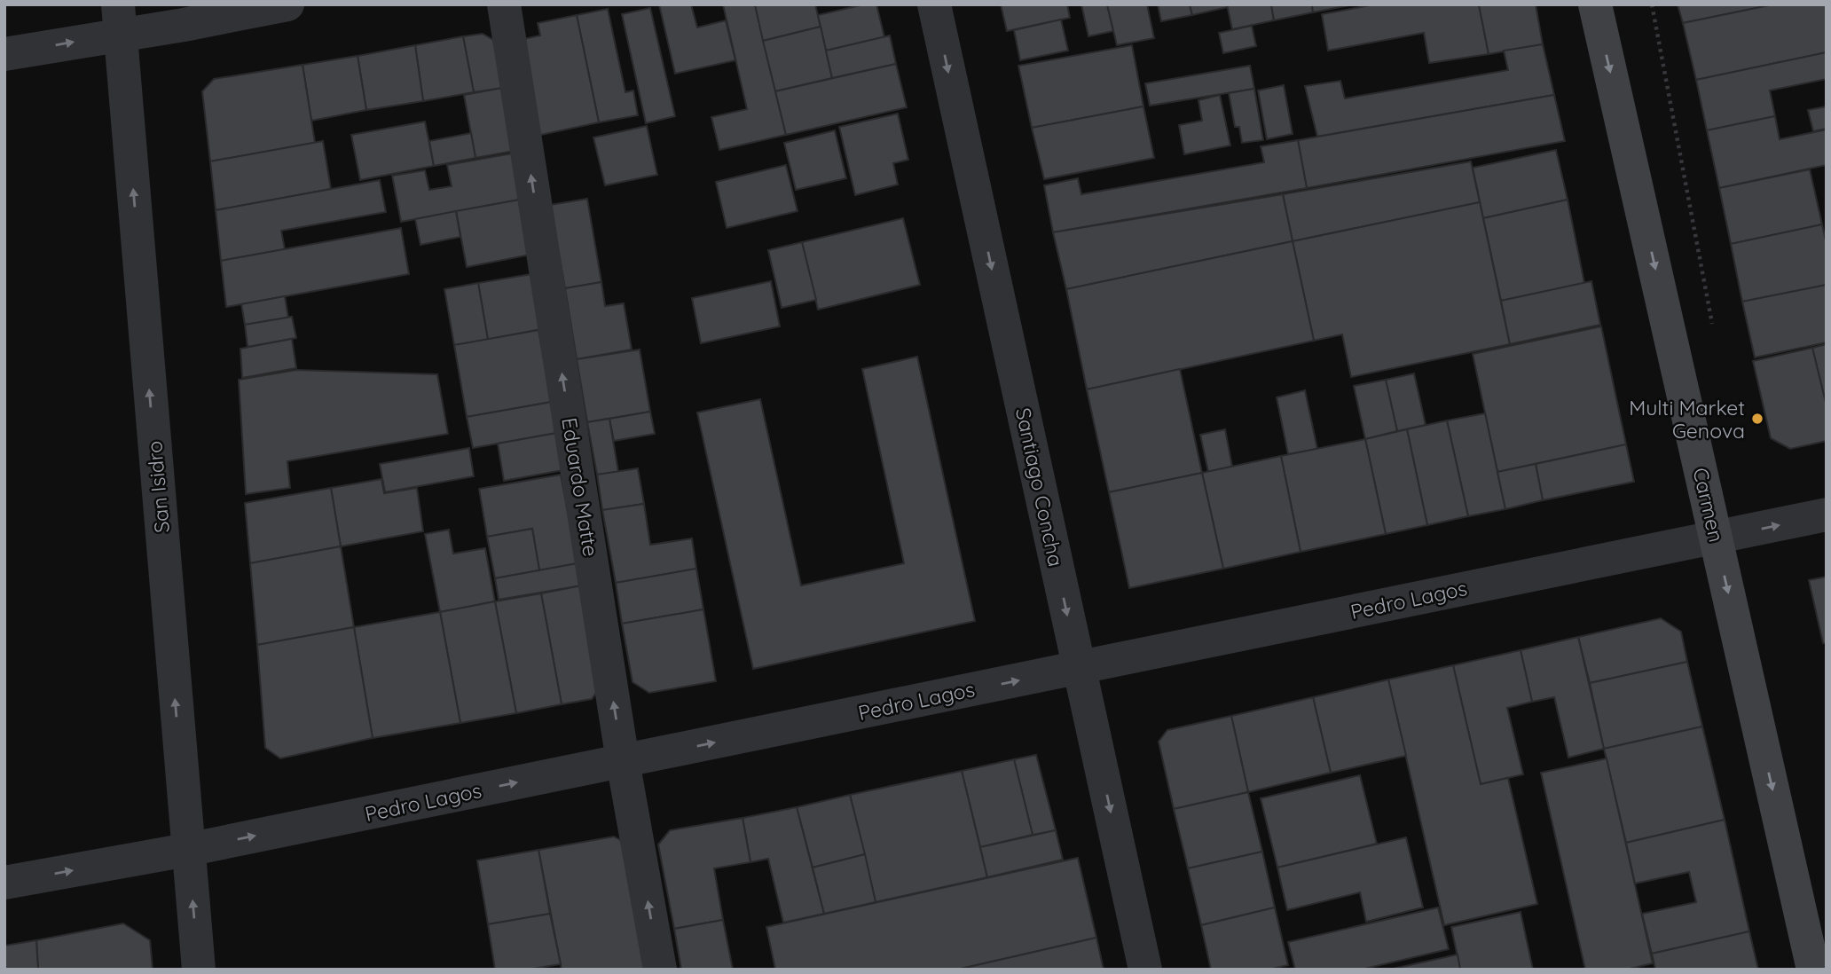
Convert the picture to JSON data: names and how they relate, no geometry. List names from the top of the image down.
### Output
{
  "streets": {
    "main road": ["Carmen"],
    "street": [
      "San Isidro",
      "Eduardo Matte",
      "Santiago Concha",
      "Pedro Lagos"
    ]
  },
  "crossings": [
    ["San Isidro", "Pedro Lagos"],
    ["Eduardo Matte", "Pedro Lagos"],
    ["Santiago Concha", "Pedro Lagos"],
    ["Carmen", "Pedro Lagos"]
  ],
  "one_way": [
    "San Isidro",
    "Eduardo Matte",
    "Santiago Concha",
    "Carmen",
    "Pedro Lagos"
  ],
  "places": ["Multi Market Genova"]
}
